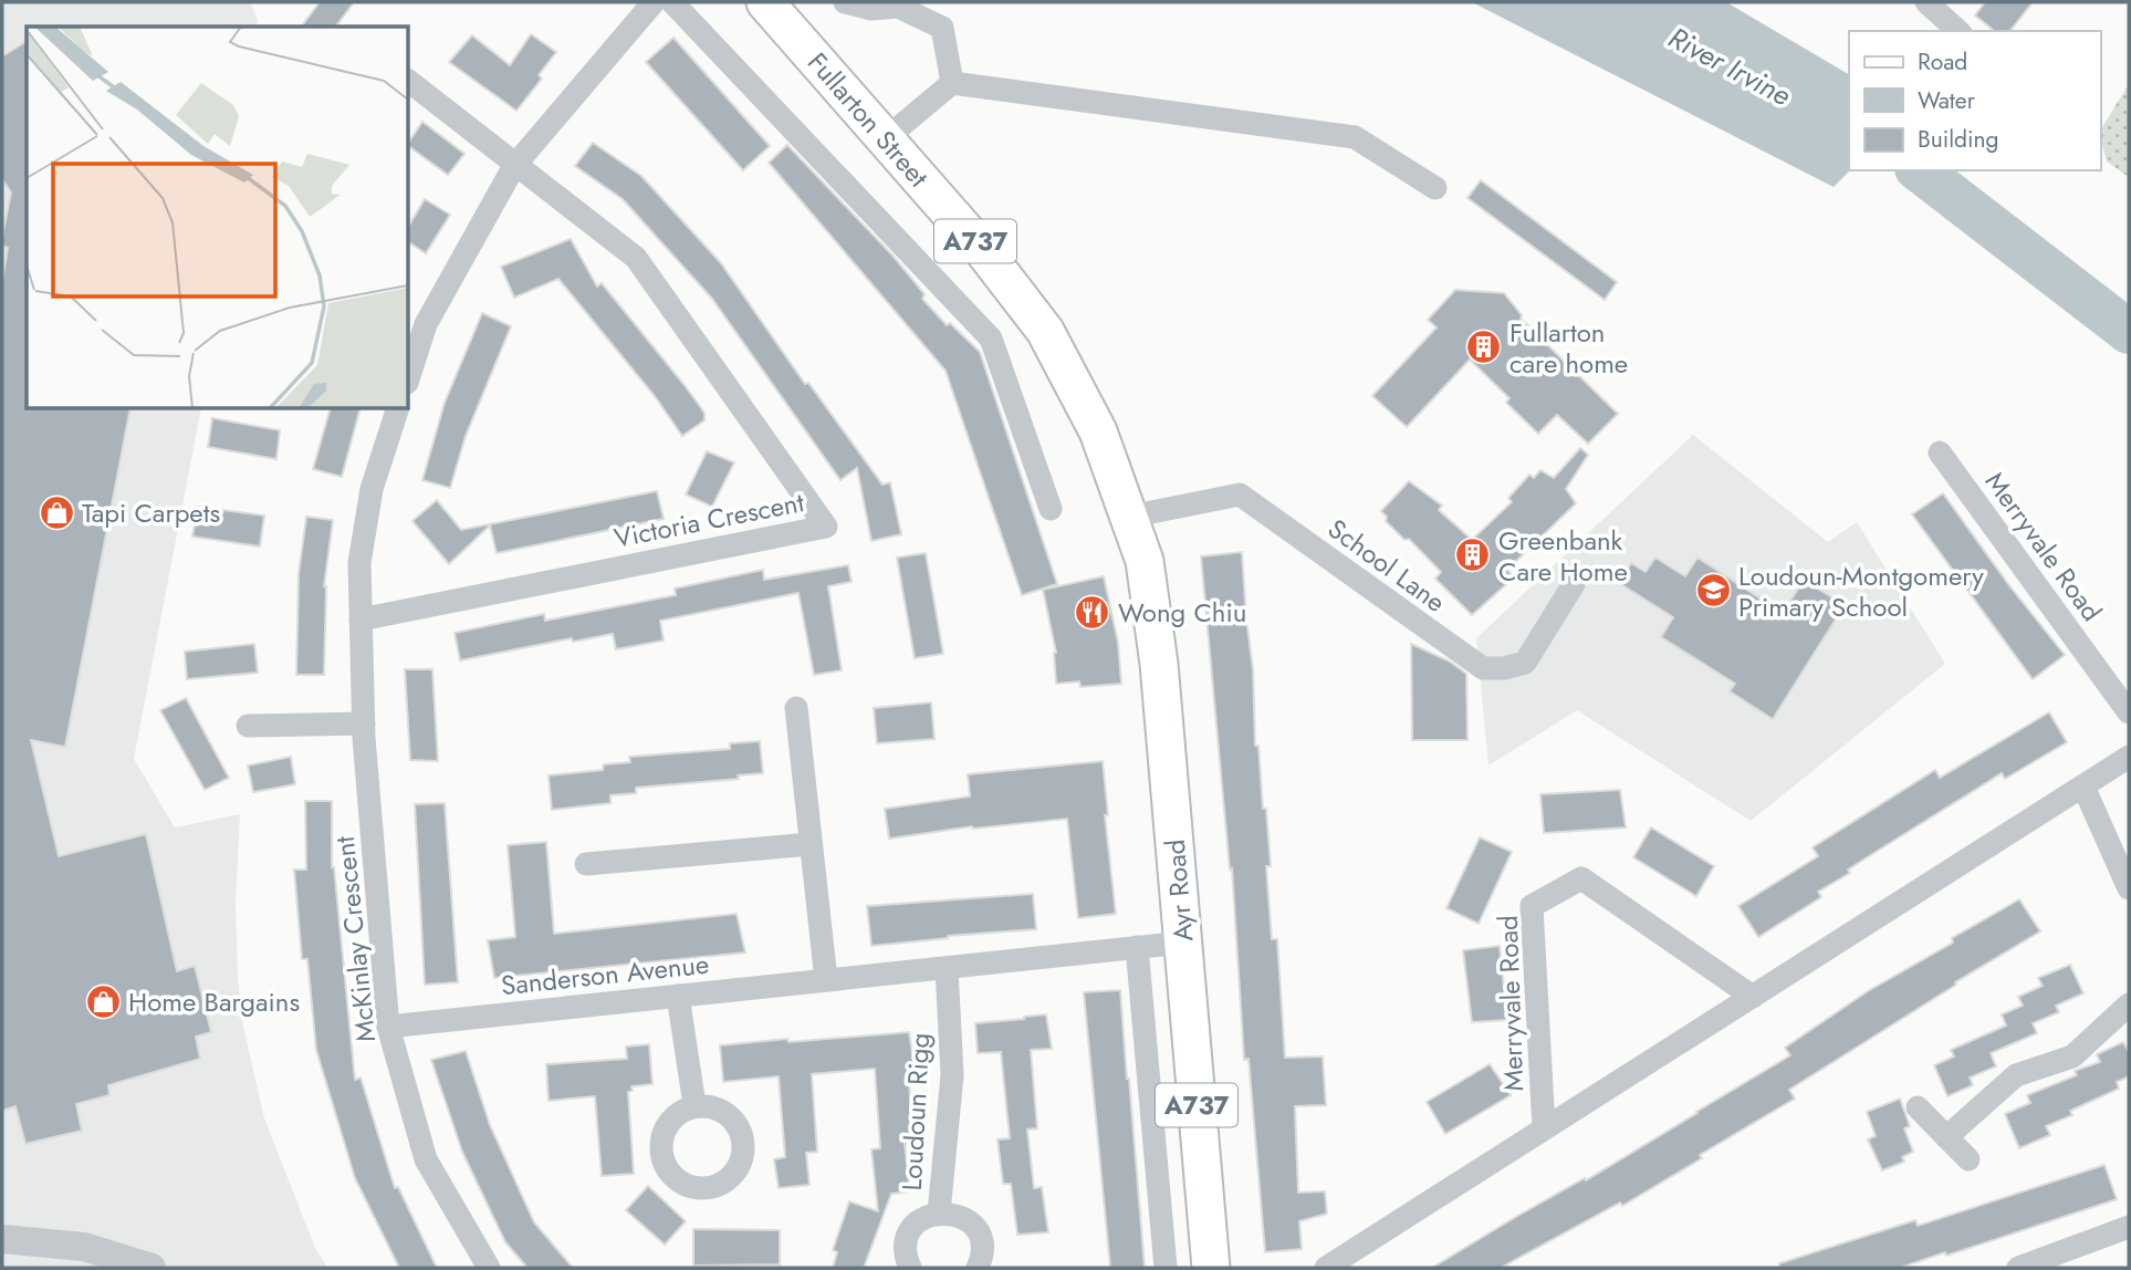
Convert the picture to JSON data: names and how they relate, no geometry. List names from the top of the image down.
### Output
{
  "streets": {
    "main road": ["Fullarton Street", "A737", "Ayr Road"],
    "street": [
      "Victoria Crescent",
      "Merryvale Road",
      "School Lane",
      "McKinlay Crescent",
      "Sanderson Avenue",
      "Loudoun Rigg"
    ]
  },
  "crossings": [
    ["Fullarton Street", "School Lane"],
    ["Fullarton Street", "Ayr Road"],
    ["Victoria Crescent", "McKinlay Crescent"],
    ["School Lane", "Ayr Road"],
    ["Ayr Road", "Sanderson Avenue"],
    ["McKinlay Crescent", "Sanderson Avenue"],
    ["Sanderson Avenue", "Loudoun Rigg"]
  ],
  "water": ["River Irvine"],
  "places": {
    "building": ["Fullarton care home", "Greenbank Care Home"],
    "shop": ["Tapi Carpets", "Home Bargains"],
    "school or university": ["Loudoun-Montgomery Primary School"],
    "restaurant": ["Wong Chiu"]
  },
  "legend": ["Road", "Water", "Building"]
}
